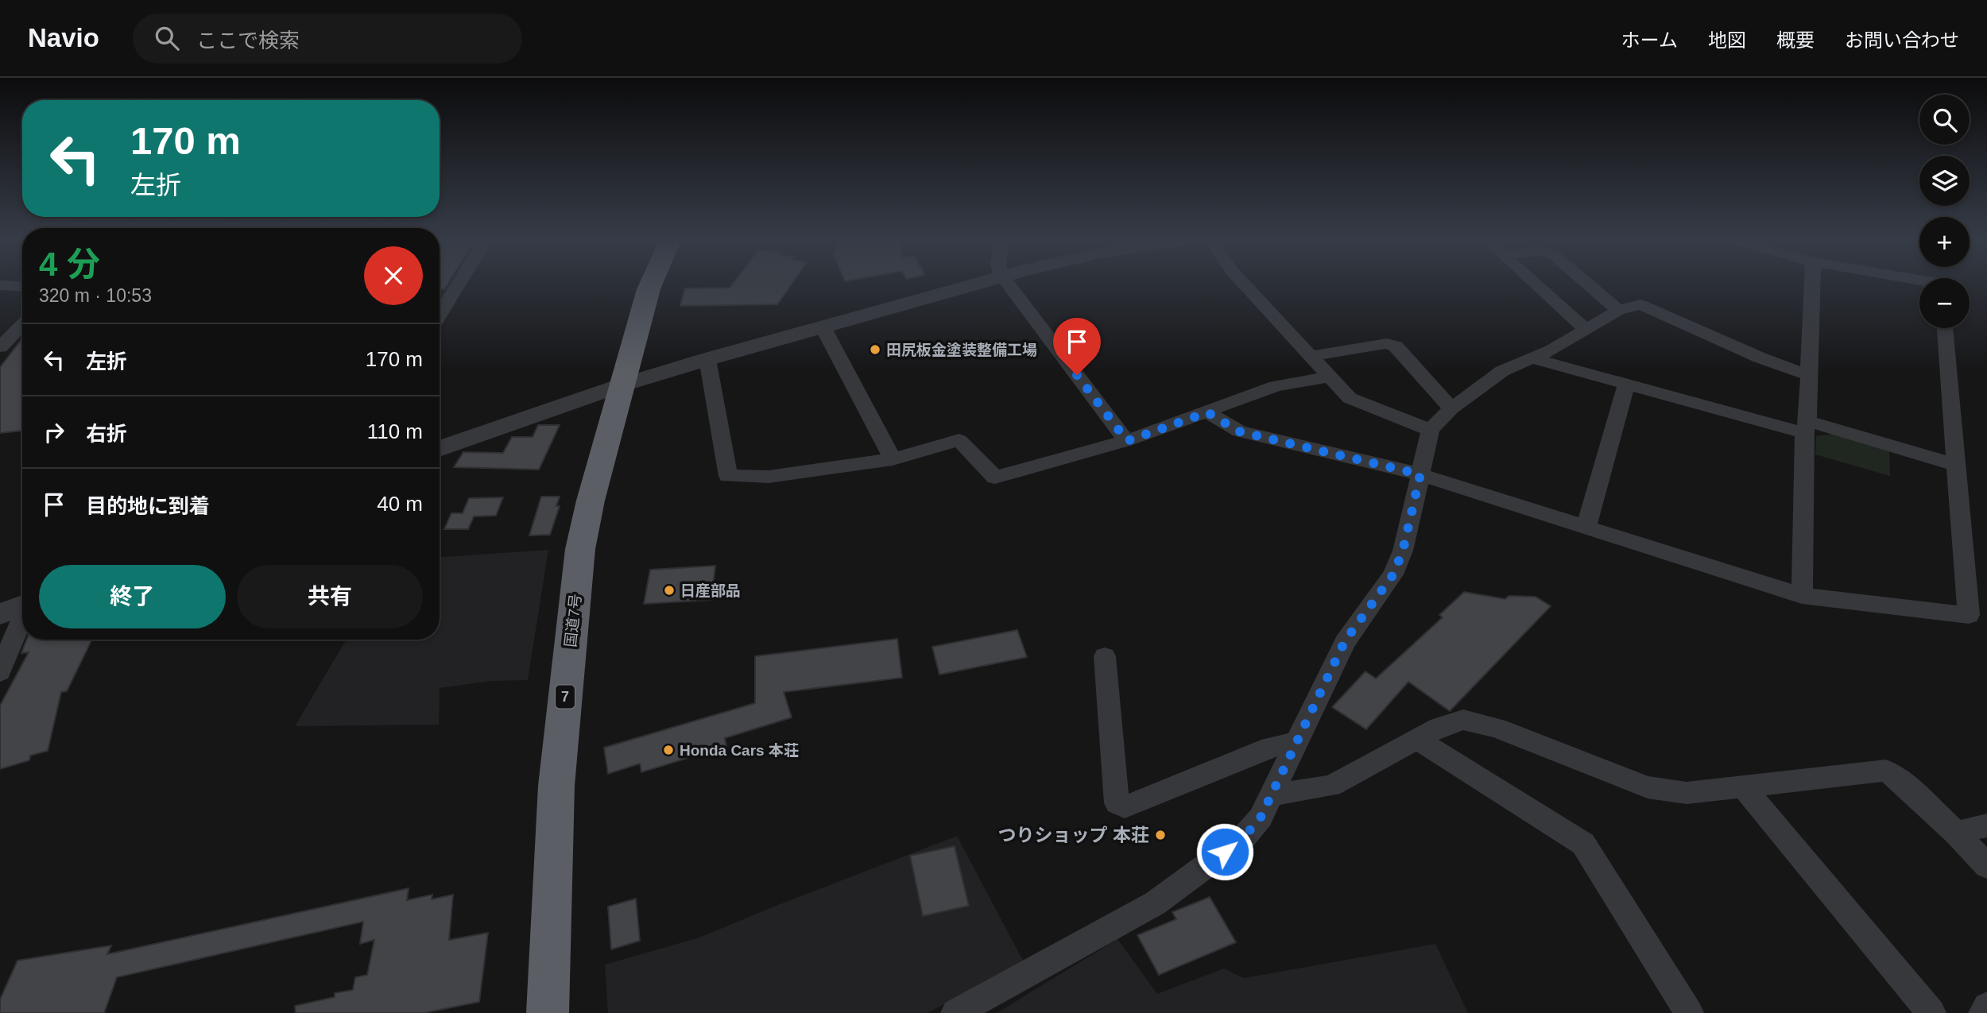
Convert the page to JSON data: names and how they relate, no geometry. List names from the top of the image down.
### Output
{
  "streets": {
    "highway": ["国道7号", "7"]
  },
  "places": [
    "田尻板金塗装整備工場",
    "日産部品",
    "Honda Cars 本荘",
    "つりショップ 本荘"
  ],
  "page": {
    "header": "Navio",
    "search": "ここで検索",
    "nav": [
      "ホーム",
      "地図",
      "概要",
      "お問い合わせ"
    ],
    "map_buttons": ["+", "−"],
    "turn": ["170 m", "左折"],
    "heading": ["4 分", "320 m · 10:53"],
    "list": [
      {
        "name": "左折",
        "value": "170 m"
      },
      {
        "name": "右折",
        "value": "110 m"
      },
      {
        "name": "目的地に到着",
        "value": "40 m"
      }
    ],
    "buttons": ["終了", "共有"]
  }
}
